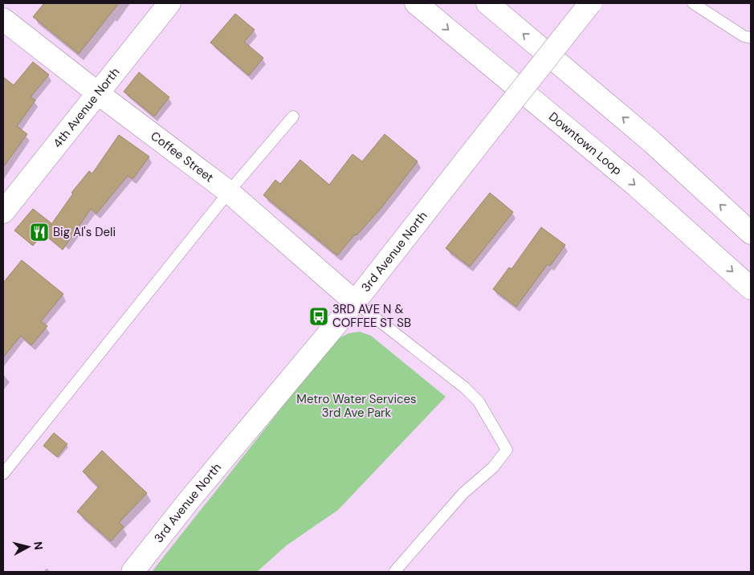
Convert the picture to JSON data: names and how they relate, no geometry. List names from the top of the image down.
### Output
{
  "streets": {
    "main road": [
      "4th Avenue North",
      "Downtown Loop",
      "Coffee Street",
      "3rd Avenue North"
    ]
  },
  "crossings": [
    ["4th Avenue North", "Coffee Street"],
    ["Coffee Street", "3rd Avenue North"]
  ],
  "parks": ["Metro Water Services 3rd Ave Park"],
  "places": {
    "restaurant": ["Big Al's Deli"],
    "bus stop": ["3RD AVE N & COFFEE ST SB"]
  },
  "north": "right"
}
